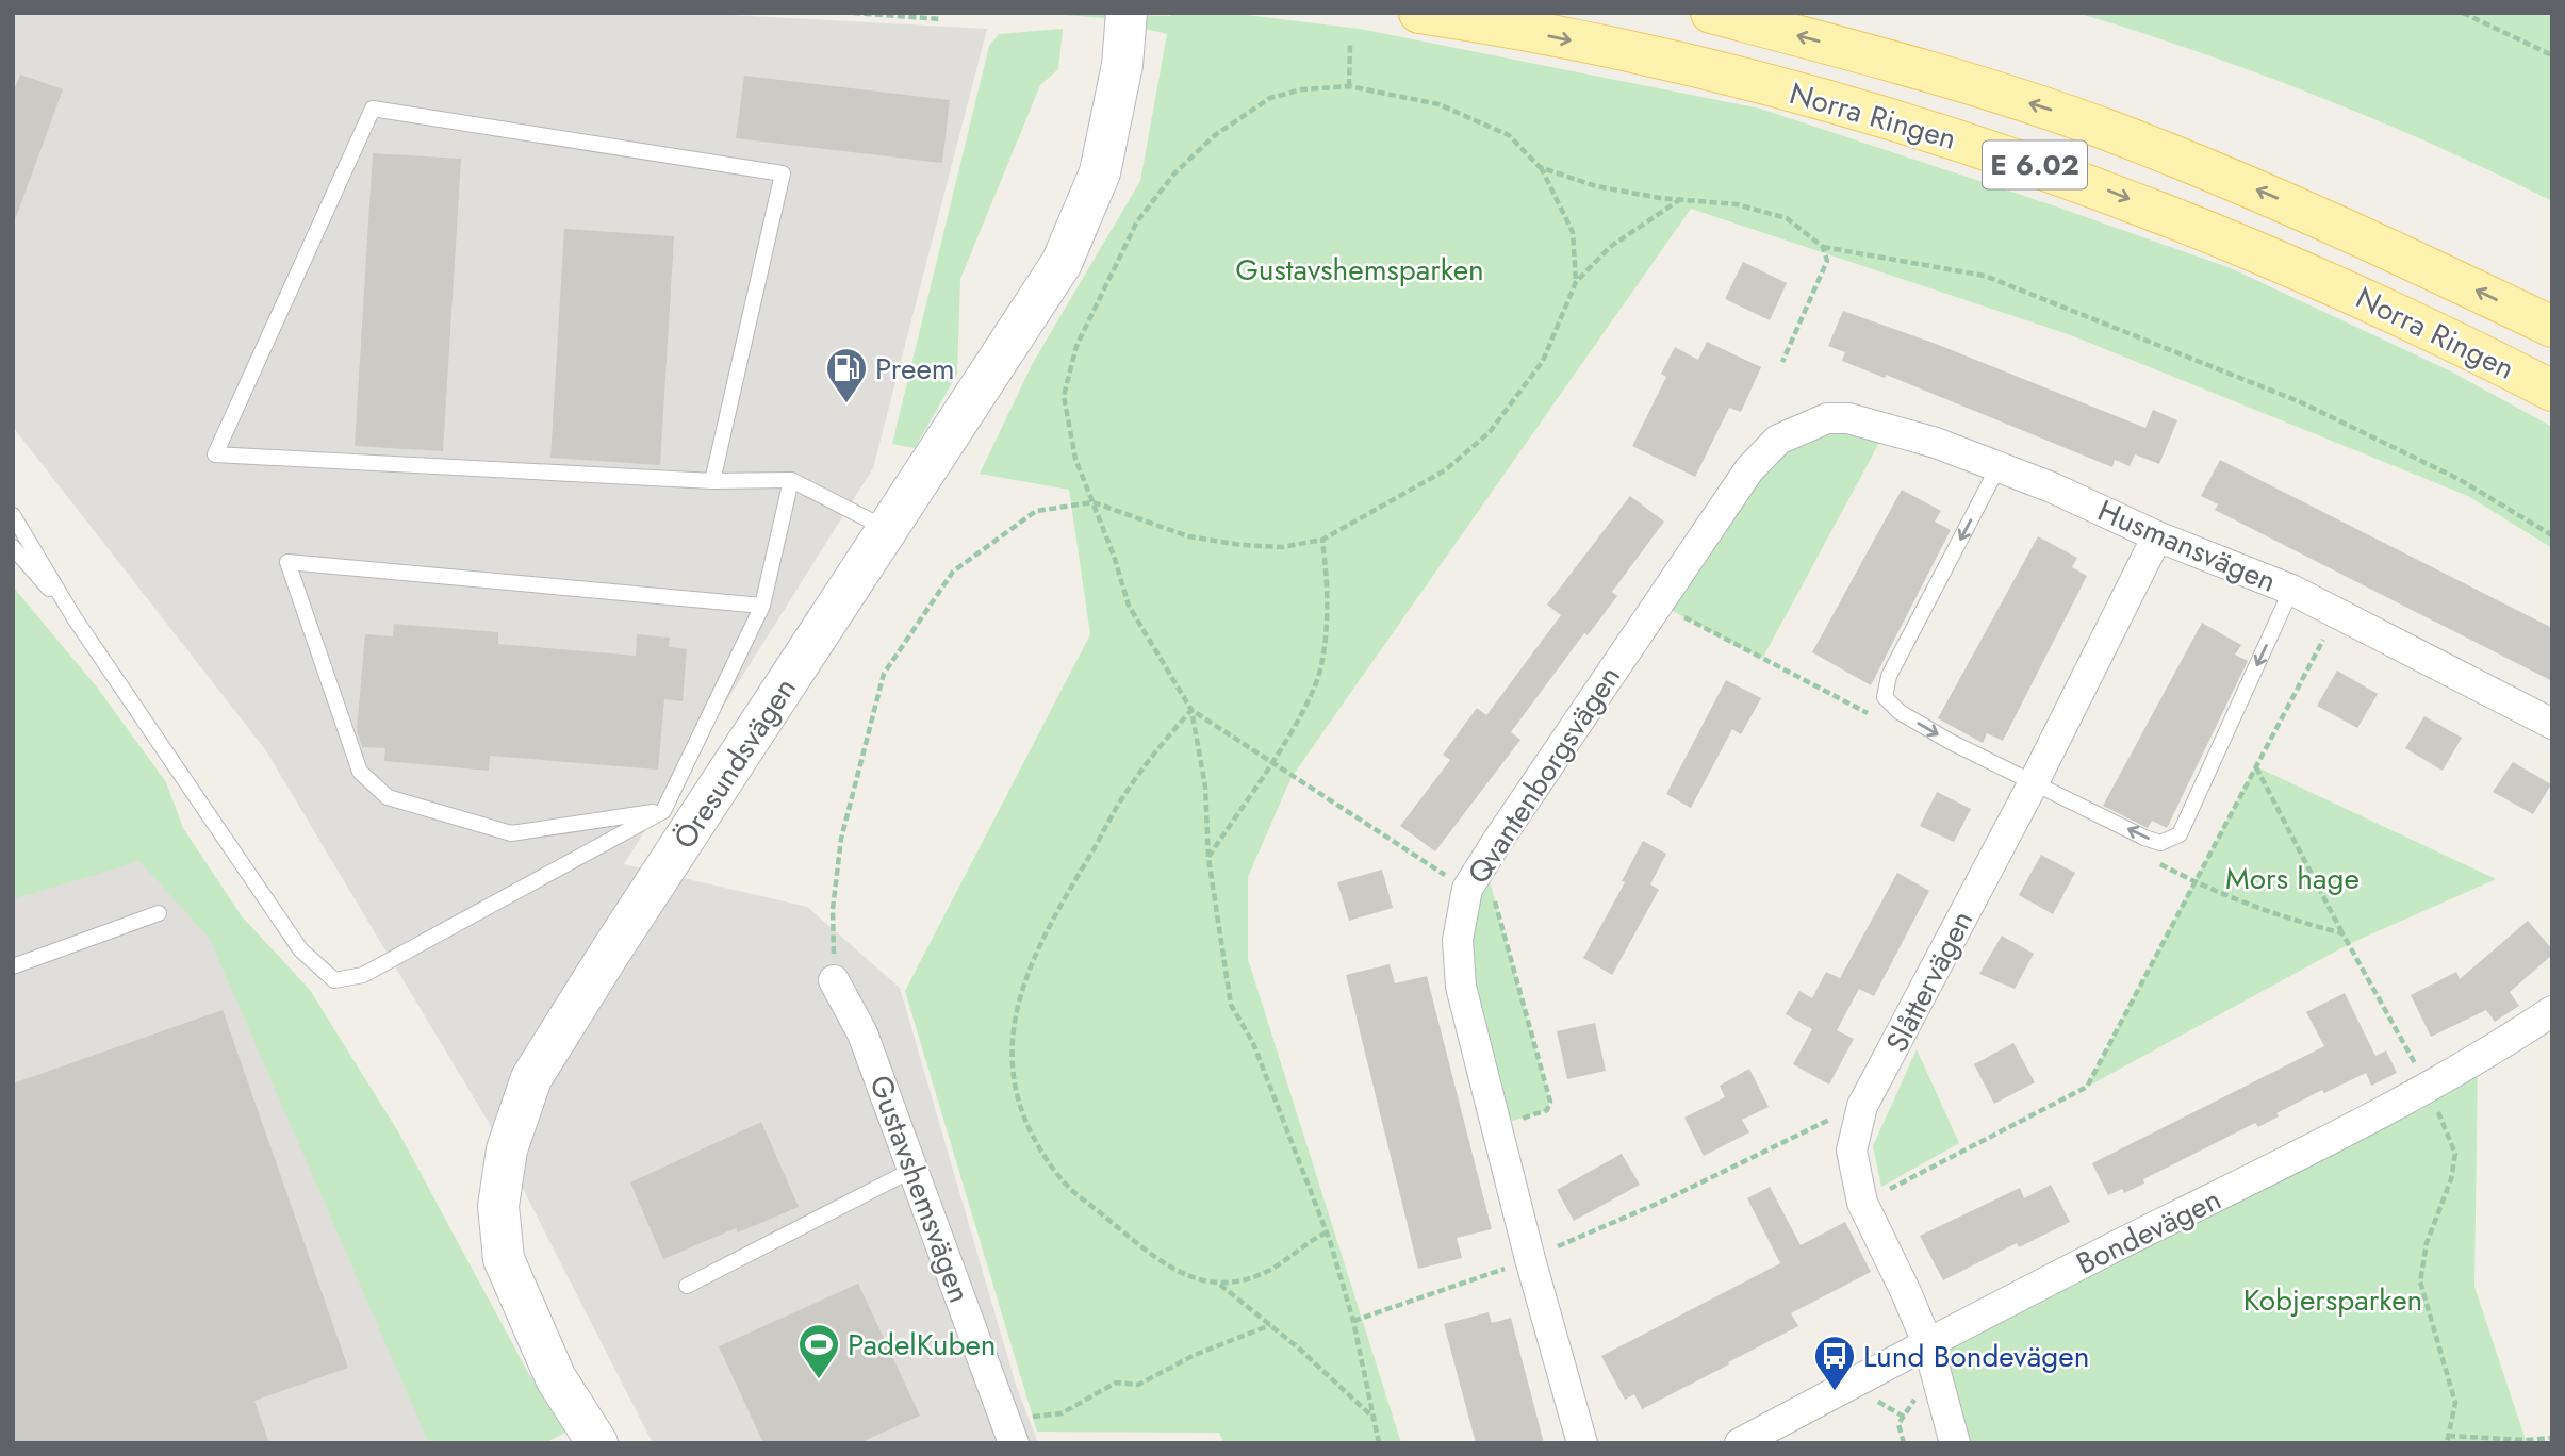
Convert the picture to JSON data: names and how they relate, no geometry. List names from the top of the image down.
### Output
{
  "streets": {
    "main road": ["Norra Ringen", "E 6.02"],
    "street": [
      "Husmansvägen",
      "Öresundsvägen",
      "Qvantenborgsvägen",
      "Slåttervägen",
      "Gustavshemsvägen",
      "Bondevägen"
    ]
  },
  "crossings": [
    ["Husmansvägen", "Qvantenborgsvägen"],
    ["Husmansvägen", "Slåttervägen"],
    ["Slåttervägen", "Bondevägen"]
  ],
  "parks": ["Gustavshemsparken", "Mors hage", "Kobjersparken"],
  "places": {
    "fuel station": ["Preem"],
    "sports": ["PadelKuben"],
    "bus stop": ["Lund Bondevägen"]
  }
}
